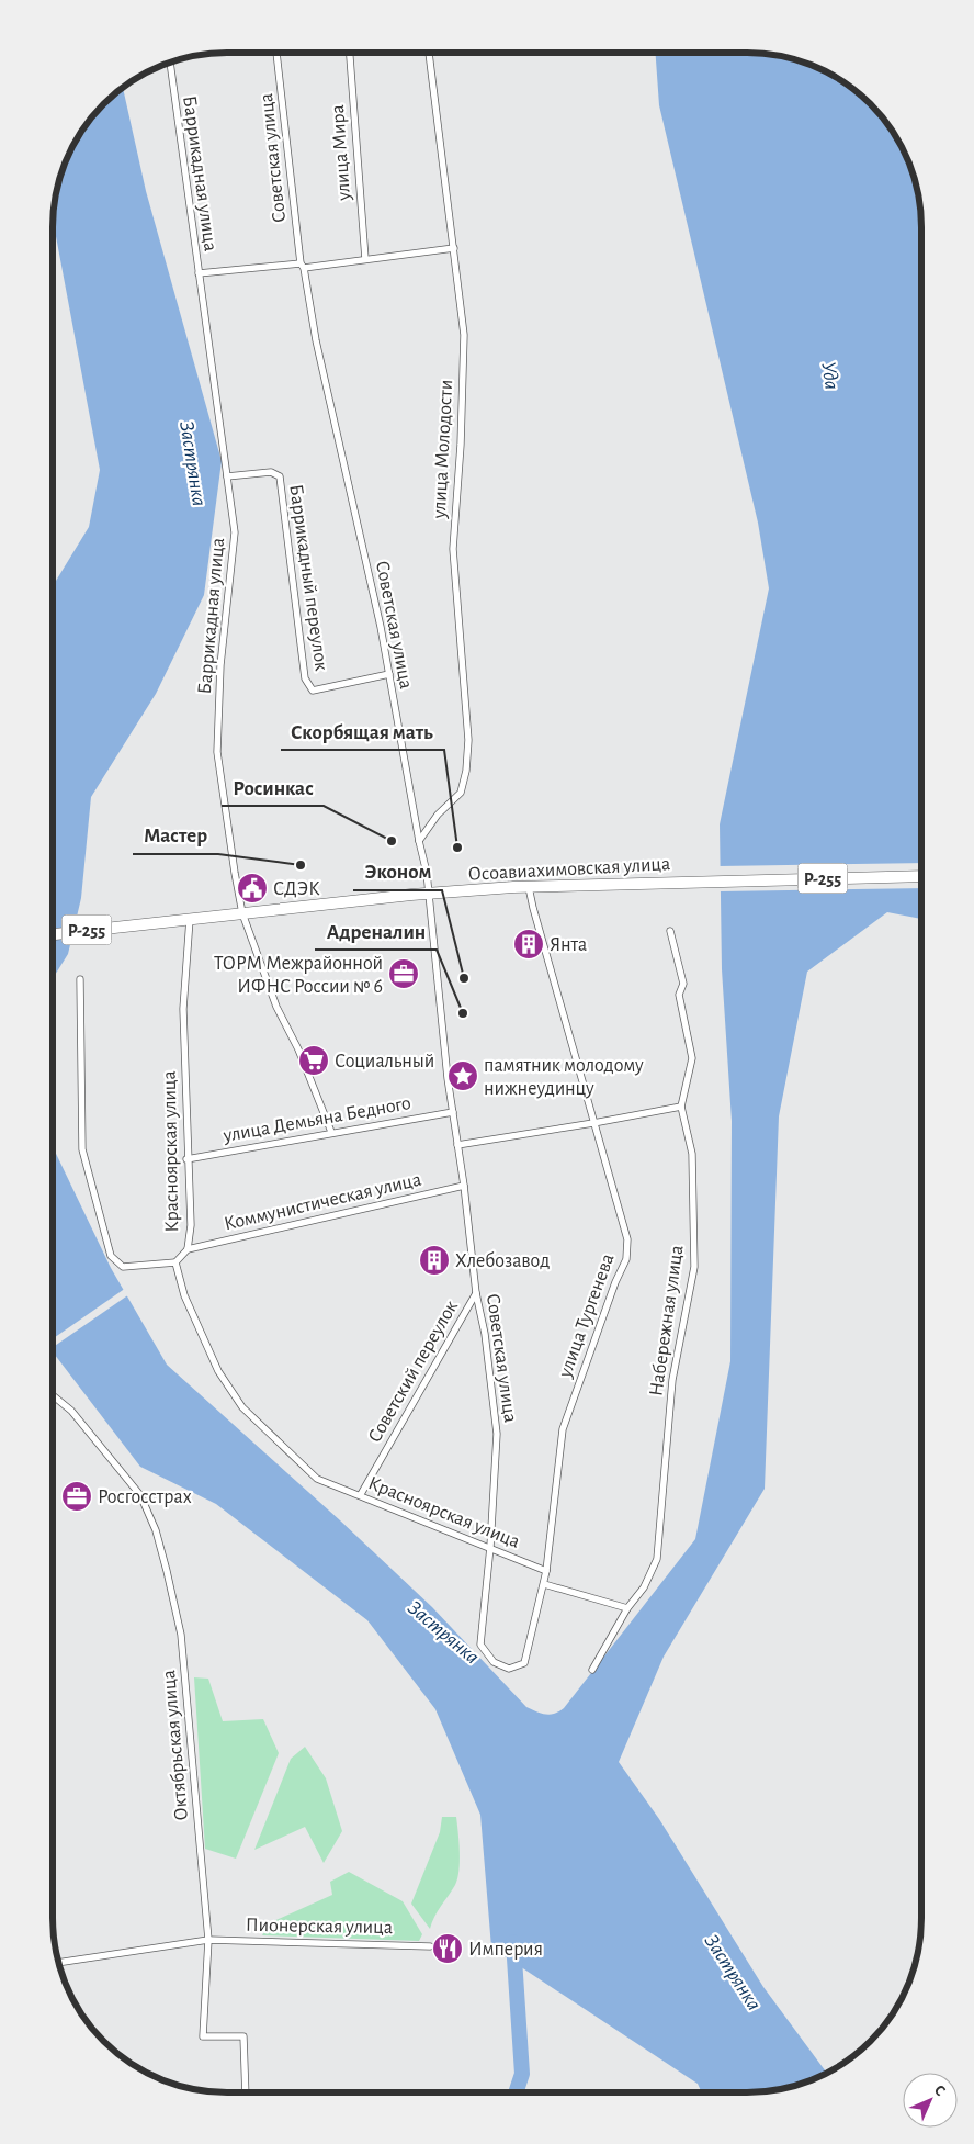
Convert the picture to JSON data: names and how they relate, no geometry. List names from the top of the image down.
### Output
{
  "streets": {
    "highway": ["Осоавиахимовская улица", "Р-255"],
    "street": [
      "улица Мира",
      "Советская улица",
      "Баррикадная улица",
      "улица Молодости",
      "Баррикадный переулок",
      "улица Демьяна Бедного",
      "Красноярская улица",
      "Коммунистическая улица",
      "улица Тургенева",
      "Набережная улица",
      "Советский переулок",
      "Октябрьская улица",
      "Пионерская улица"
    ]
  },
  "crossings": [
    ["Советская улица", "улица Молодости"],
    ["Советская улица", "Баррикадный переулок"],
    ["Советская улица", "Осоавиахимовская улица"],
    ["Советская улица", "улица Демьяна Бедного"],
    ["Советская улица", "Красноярская улица"],
    ["Советская улица", "Коммунистическая улица"],
    ["Советская улица", "улица Тургенева"],
    ["Советская улица", "Советский переулок"],
    ["Баррикадная улица", "Баррикадный переулок"],
    ["Баррикадная улица", "Осоавиахимовская улица"],
    ["Баррикадная улица", "улица Демьяна Бедного"],
    ["Осоавиахимовская улица", "Красноярская улица"],
    ["Осоавиахимовская улица", "улица Тургенева"],
    ["улица Демьяна Бедного", "Красноярская улица"],
    ["Красноярская улица", "Коммунистическая улица"],
    ["Красноярская улица", "улица Тургенева"],
    ["Красноярская улица", "Советский переулок"],
    ["Октябрьская улица", "Пионерская улица"]
  ],
  "water": ["Уда", "Застрянка"],
  "places": {
    "other": [
      "Росинкас",
      "Скорбящая мать",
      "Мастер",
      "Эконом",
      "Адреналин"
    ],
    "public building": ["СДЭК"],
    "building": ["Янта", "Хлебозавод"],
    "office": ["ТОРМ Межрайонной ИФНС России № 6", "Росгосстрах"],
    "supermarket": ["Социальный"],
    "place": ["памятник молодому нижнеудинцу"],
    "restaurant": ["Империя"]
  },
  "north": "top right"
}
